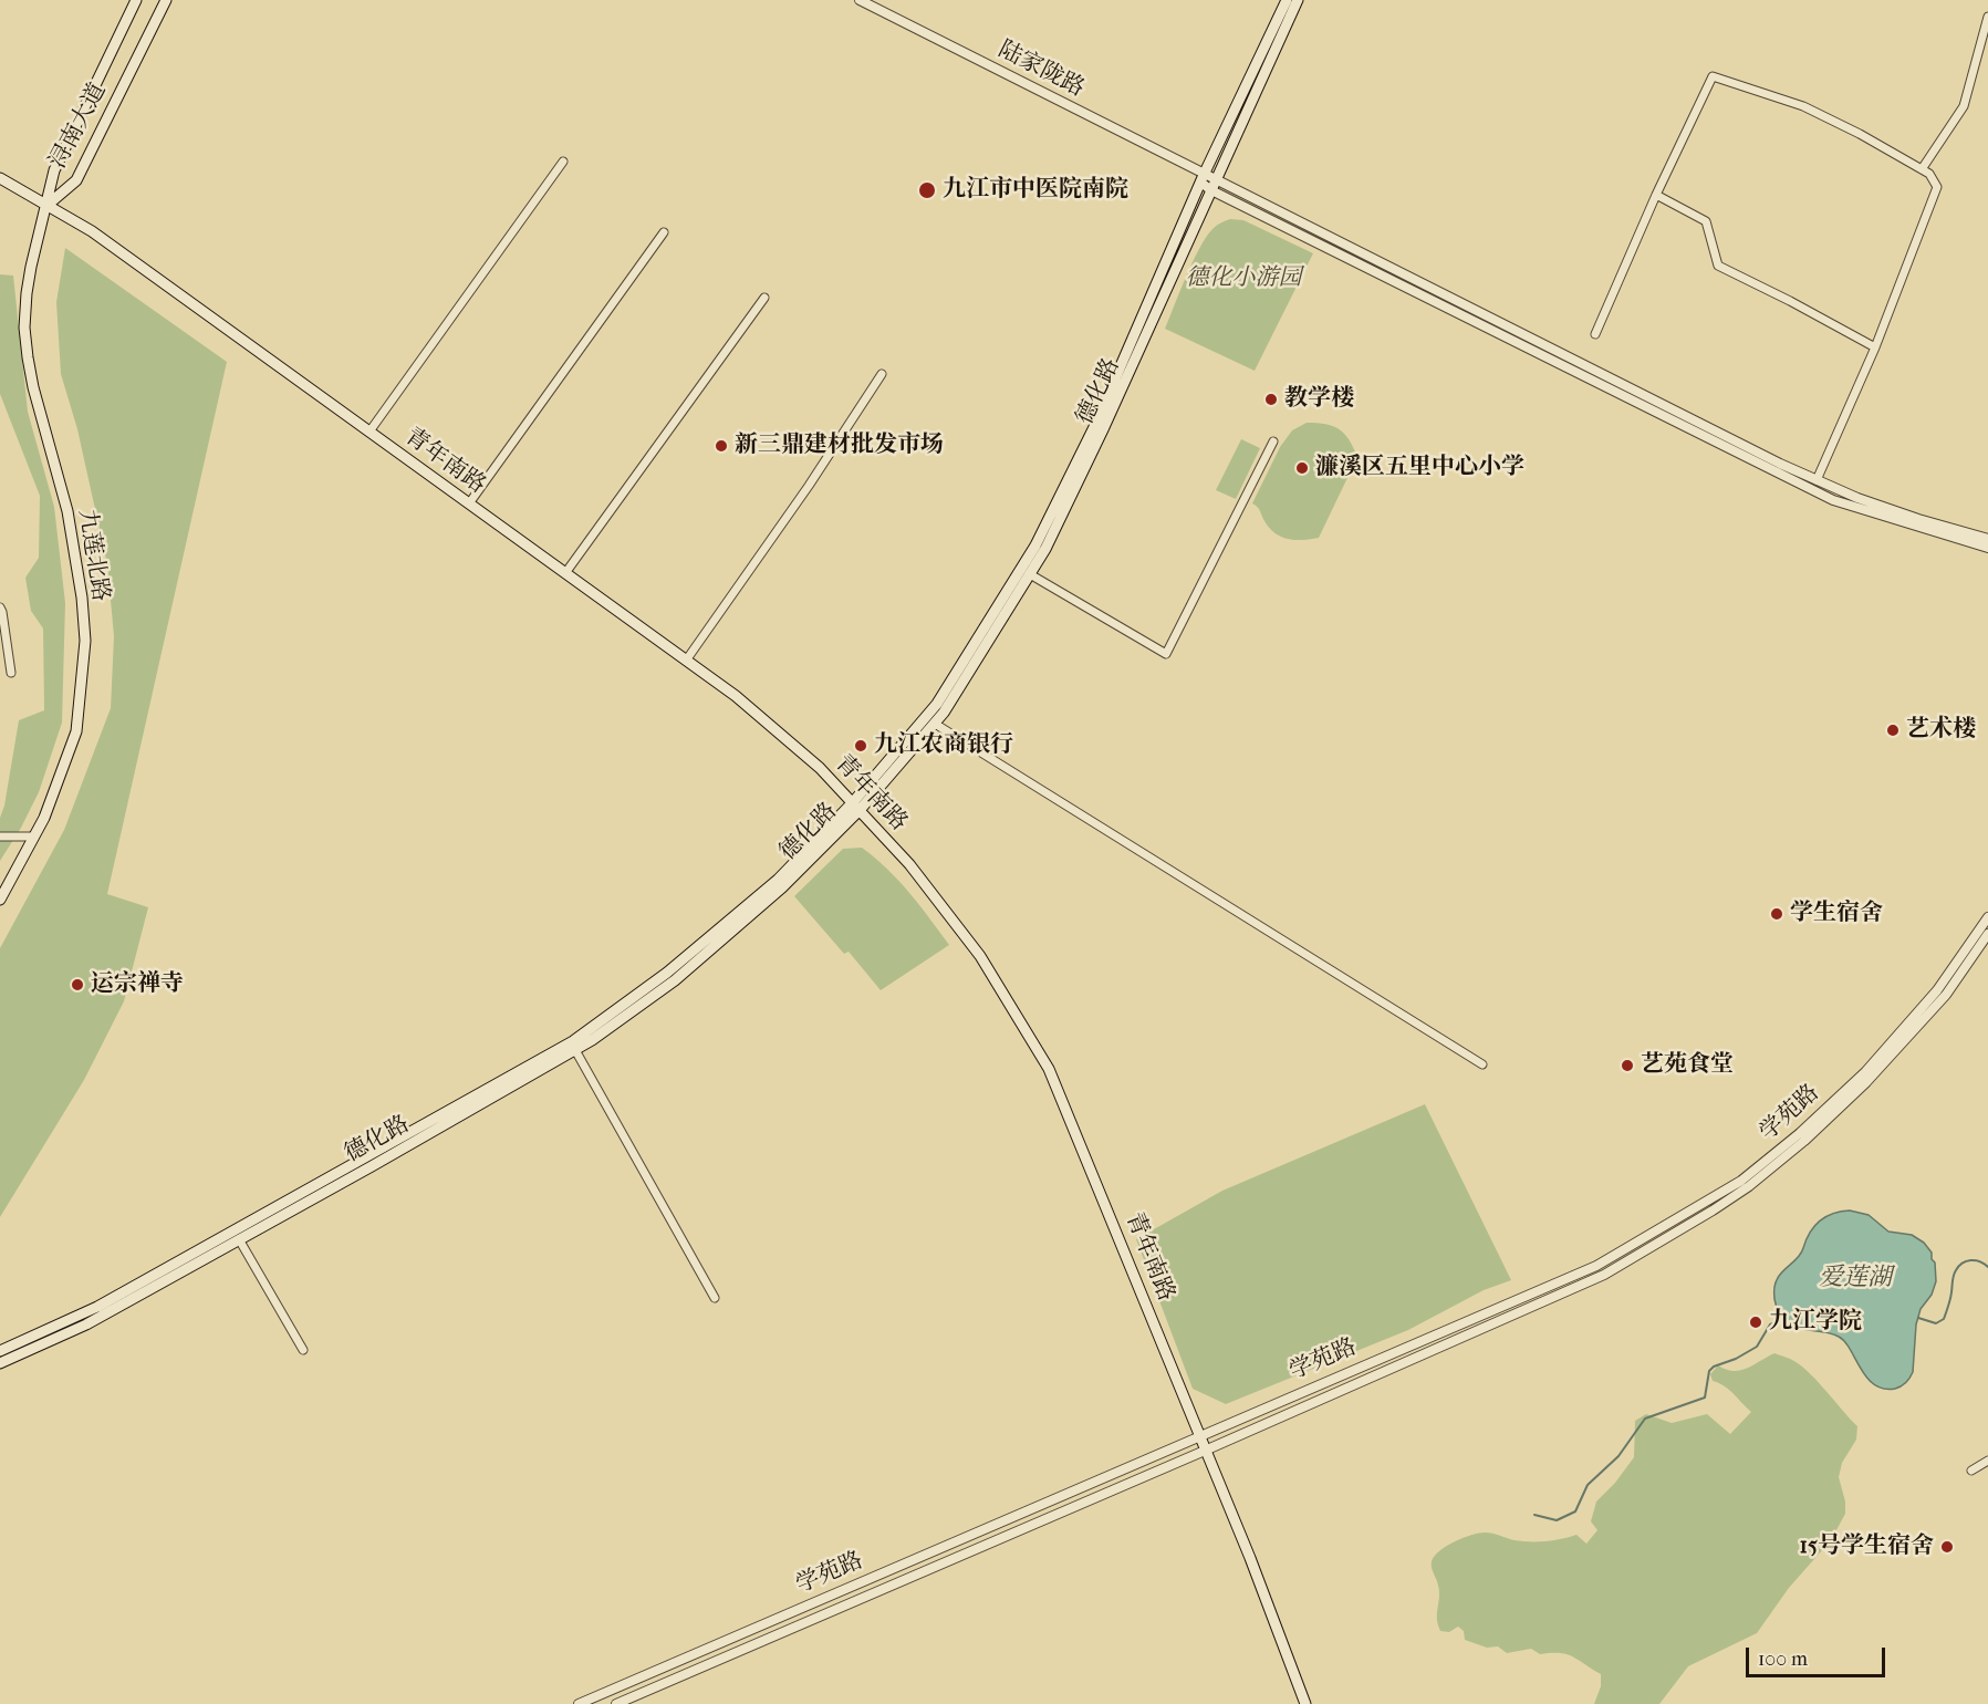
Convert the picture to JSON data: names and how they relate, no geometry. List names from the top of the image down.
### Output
{
  "streets": {
    "main road": [
      "浔南大道",
      "德化路",
      "青年南路",
      "九莲北路"
    ],
    "street": ["陆家陇路", "学苑路"]
  },
  "crossings": [
    ["陆家陇路", "德化路"],
    ["浔南大道", "青年南路"],
    ["浔南大道", "九莲北路"],
    ["德化路", "青年南路"],
    ["青年南路", "九莲北路"],
    ["青年南路", "学苑路"]
  ],
  "water": ["爱莲湖"],
  "parks": ["德化小游园"],
  "places": [
    "九江市中医院南院",
    "教学楼",
    "新三鼎建材批发市场",
    "濂溪区五里中心小学",
    "艺术楼",
    "九江农商银行",
    "学生宿舍",
    "运宗禅寺",
    "艺苑食堂",
    "九江学院",
    "15号学生宿舍"
  ],
  "scale_bar": "100 m"
}
